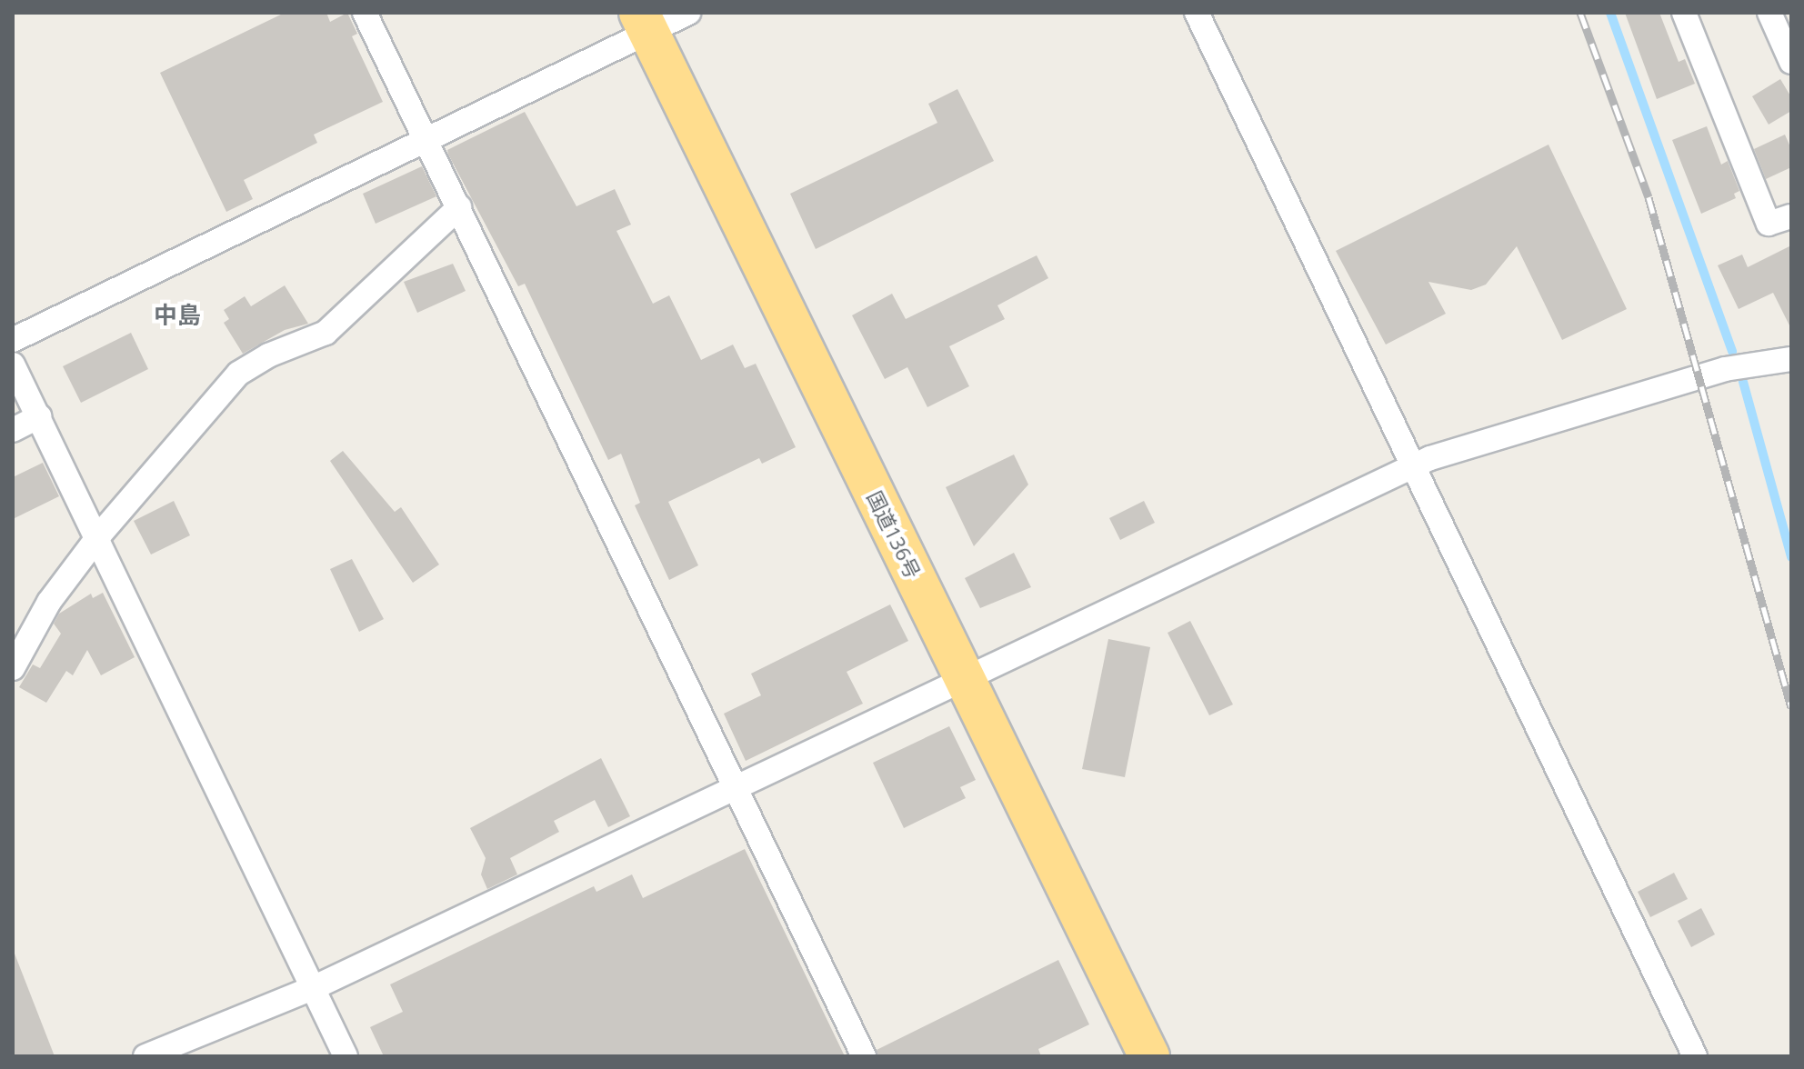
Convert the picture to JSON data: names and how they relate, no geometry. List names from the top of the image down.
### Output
{
  "streets": {
    "highway": ["国道136号"]
  },
  "districts": ["中島"]
}
